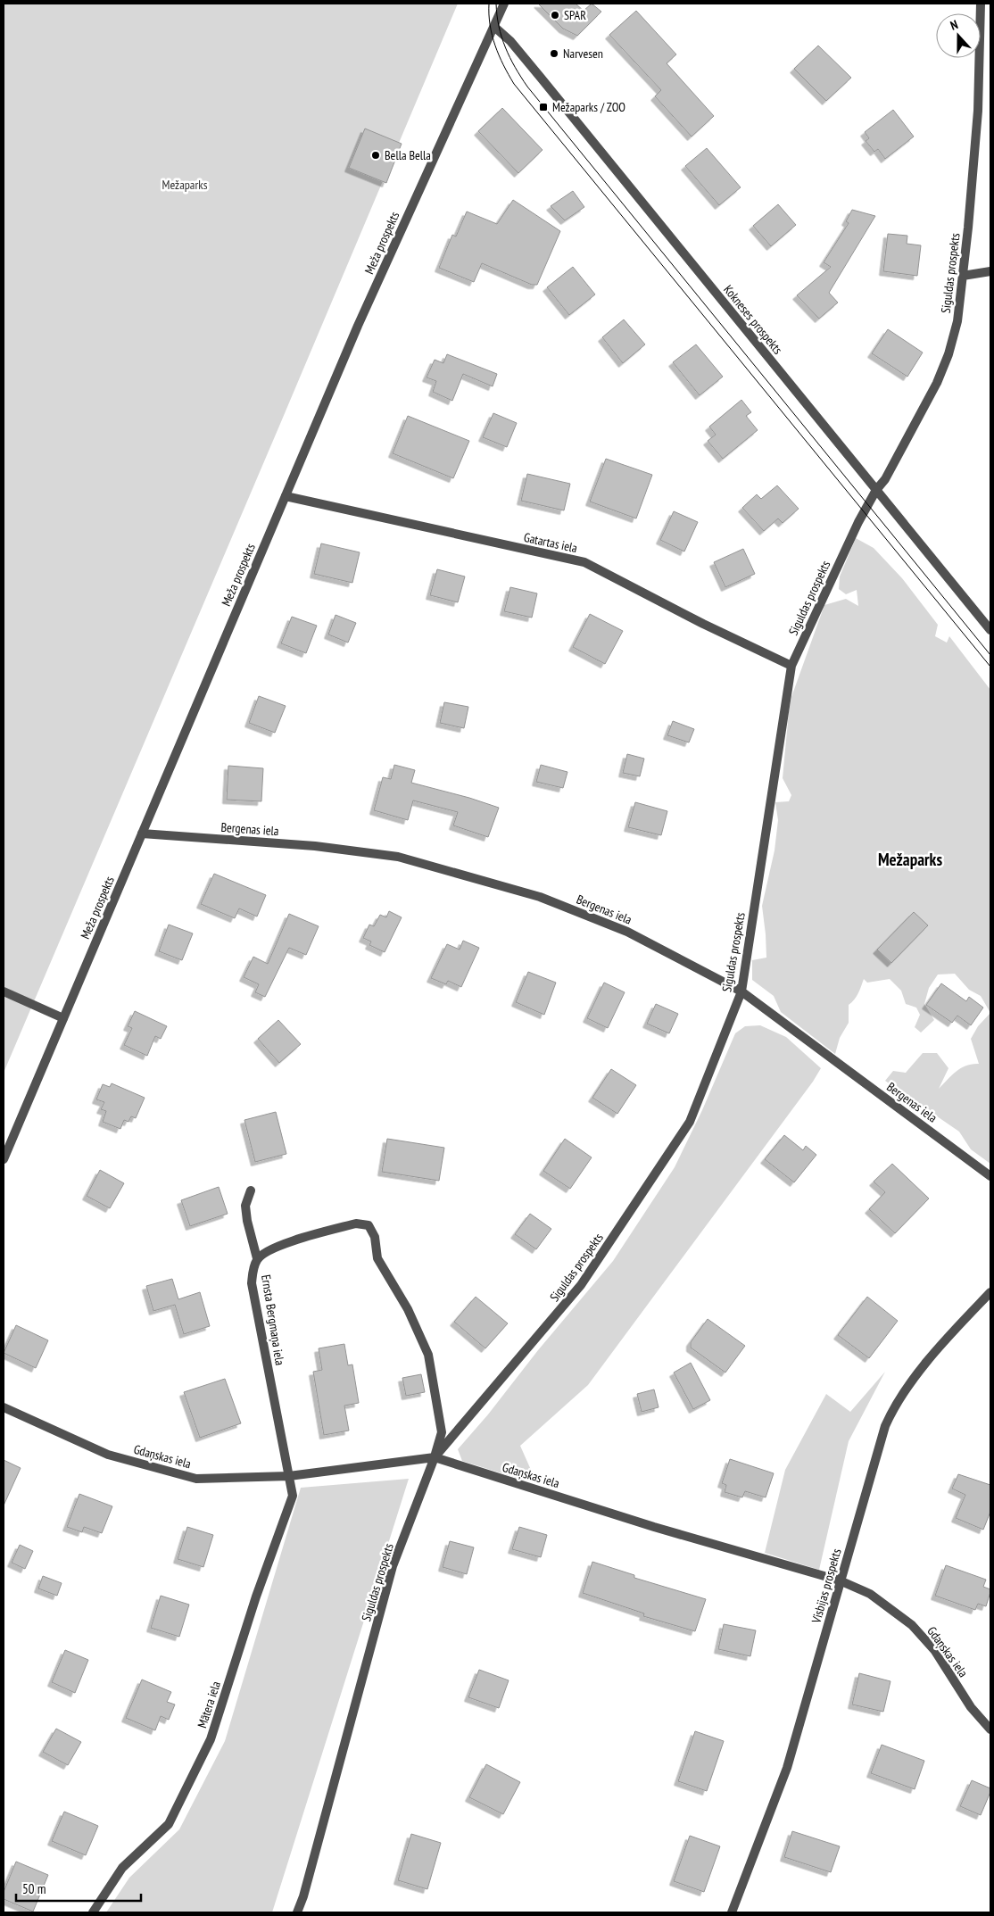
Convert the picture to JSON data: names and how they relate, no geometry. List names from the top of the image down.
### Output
{
  "streets": {
    "street": [
      "Meža prospekts",
      "Siguldas prospekts",
      "Kokneses prospekts",
      "Gatartas iela",
      "Bergenas iela",
      "Ernsta Bergmaņa iela",
      "Gdaņskas iela",
      "Visbijas prospekts",
      "Mātera iela"
    ]
  },
  "crossings": [
    ["Meža prospekts", "Kokneses prospekts"],
    ["Meža prospekts", "Gatartas iela"],
    ["Meža prospekts", "Bergenas iela"],
    ["Siguldas prospekts", "Kokneses prospekts"],
    ["Siguldas prospekts", "Gatartas iela"],
    ["Siguldas prospekts", "Bergenas iela"],
    ["Siguldas prospekts", "Ernsta Bergmaņa iela"],
    ["Siguldas prospekts", "Gdaņskas iela"],
    ["Ernsta Bergmaņa iela", "Gdaņskas iela"],
    ["Ernsta Bergmaņa iela", "Mātera iela"],
    ["Gdaņskas iela", "Visbijas prospekts"],
    ["Gdaņskas iela", "Mātera iela"]
  ],
  "districts": ["Mežaparks"],
  "parks": ["Mežaparks"],
  "places": {
    "other": ["SPAR", "Narvesen", "Bella Bella"],
    "transit": ["Mežaparks / ZOO"]
  },
  "scale_bar": "50 m",
  "north": "top"
}
